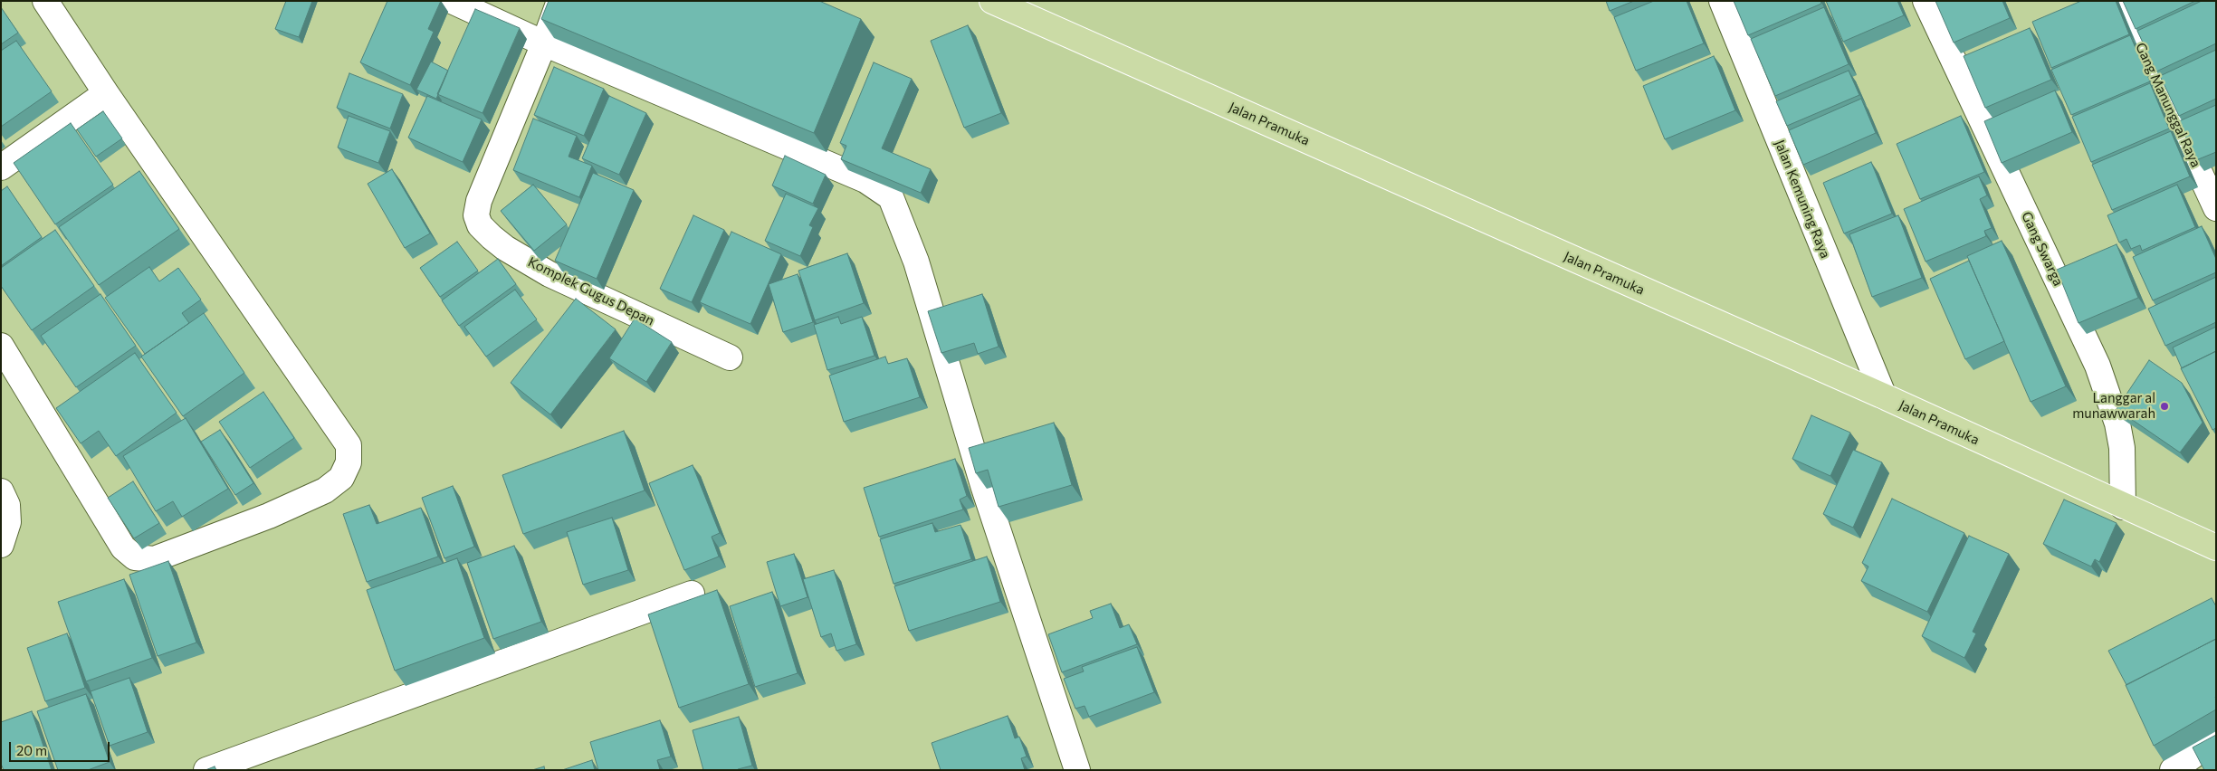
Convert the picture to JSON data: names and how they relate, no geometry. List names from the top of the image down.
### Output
{
  "streets": {
    "main road": ["Jalan Pramuka"],
    "street": [
      "Gang Manunggal Raya",
      "Jalan Kemuning Raya",
      "Gang Swarga",
      "Komplek Gugus Depan"
    ]
  },
  "crossings": [
    ["Jalan Pramuka", "Jalan Kemuning Raya"],
    ["Jalan Pramuka", "Gang Swarga"]
  ],
  "places": ["Langgar al munawwarah"],
  "scale_bar": "20 m"
}
